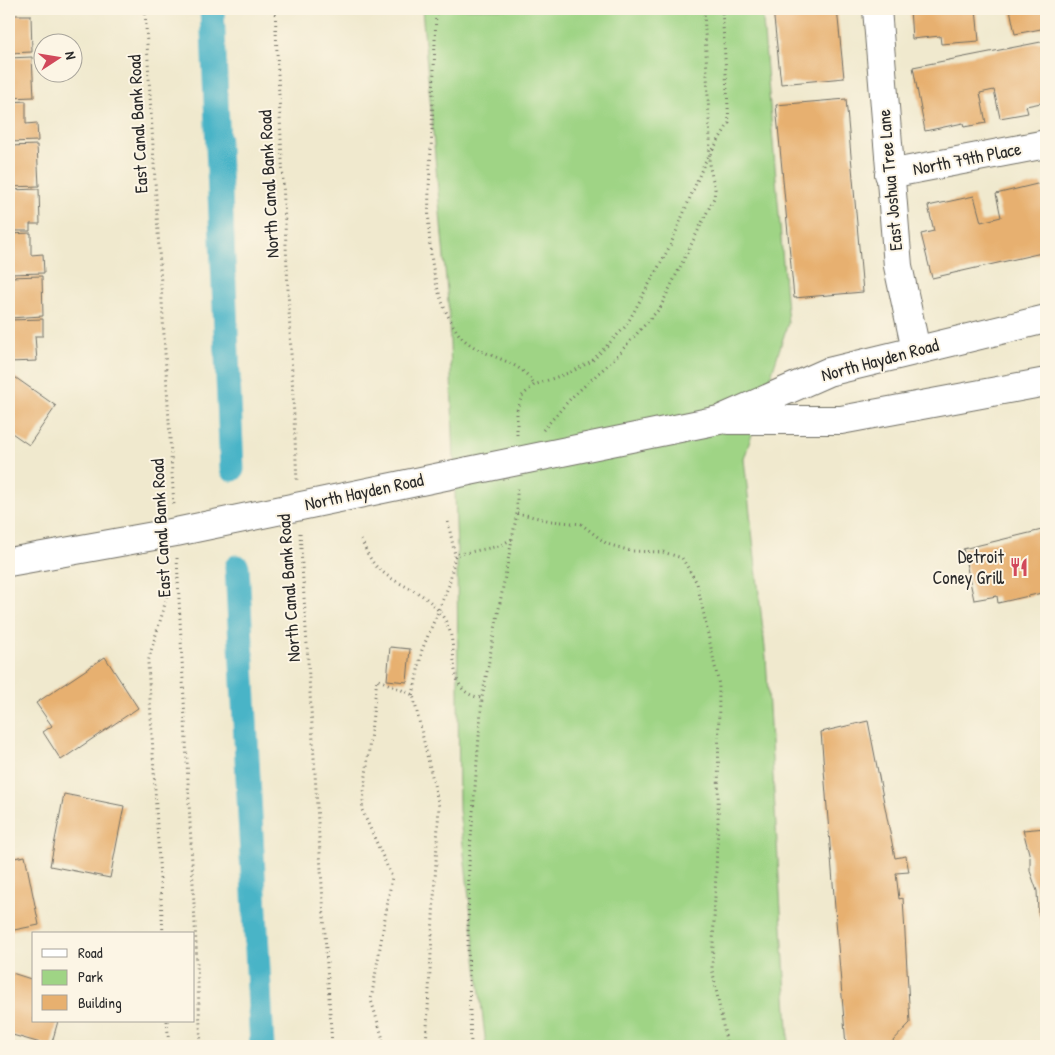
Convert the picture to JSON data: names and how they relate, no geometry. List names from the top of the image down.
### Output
{
  "streets": {
    "main road": ["North 79th Place", "East Joshua Tree Lane", "North Hayden Road"],
    "path": ["East Canal Bank Road", "North Canal Bank Road"]
  },
  "crossings": [
    ["East Canal Bank Road", "North Hayden Road"],
    ["North 79th Place", "East Joshua Tree Lane"],
    ["East Joshua Tree Lane", "North Hayden Road"],
    ["North Canal Bank Road", "North Hayden Road"]
  ],
  "places": {
    "restaurant": ["Detroit Coney Grill"]
  },
  "legend": ["Road", "Park", "Building"],
  "north": "right"
}
